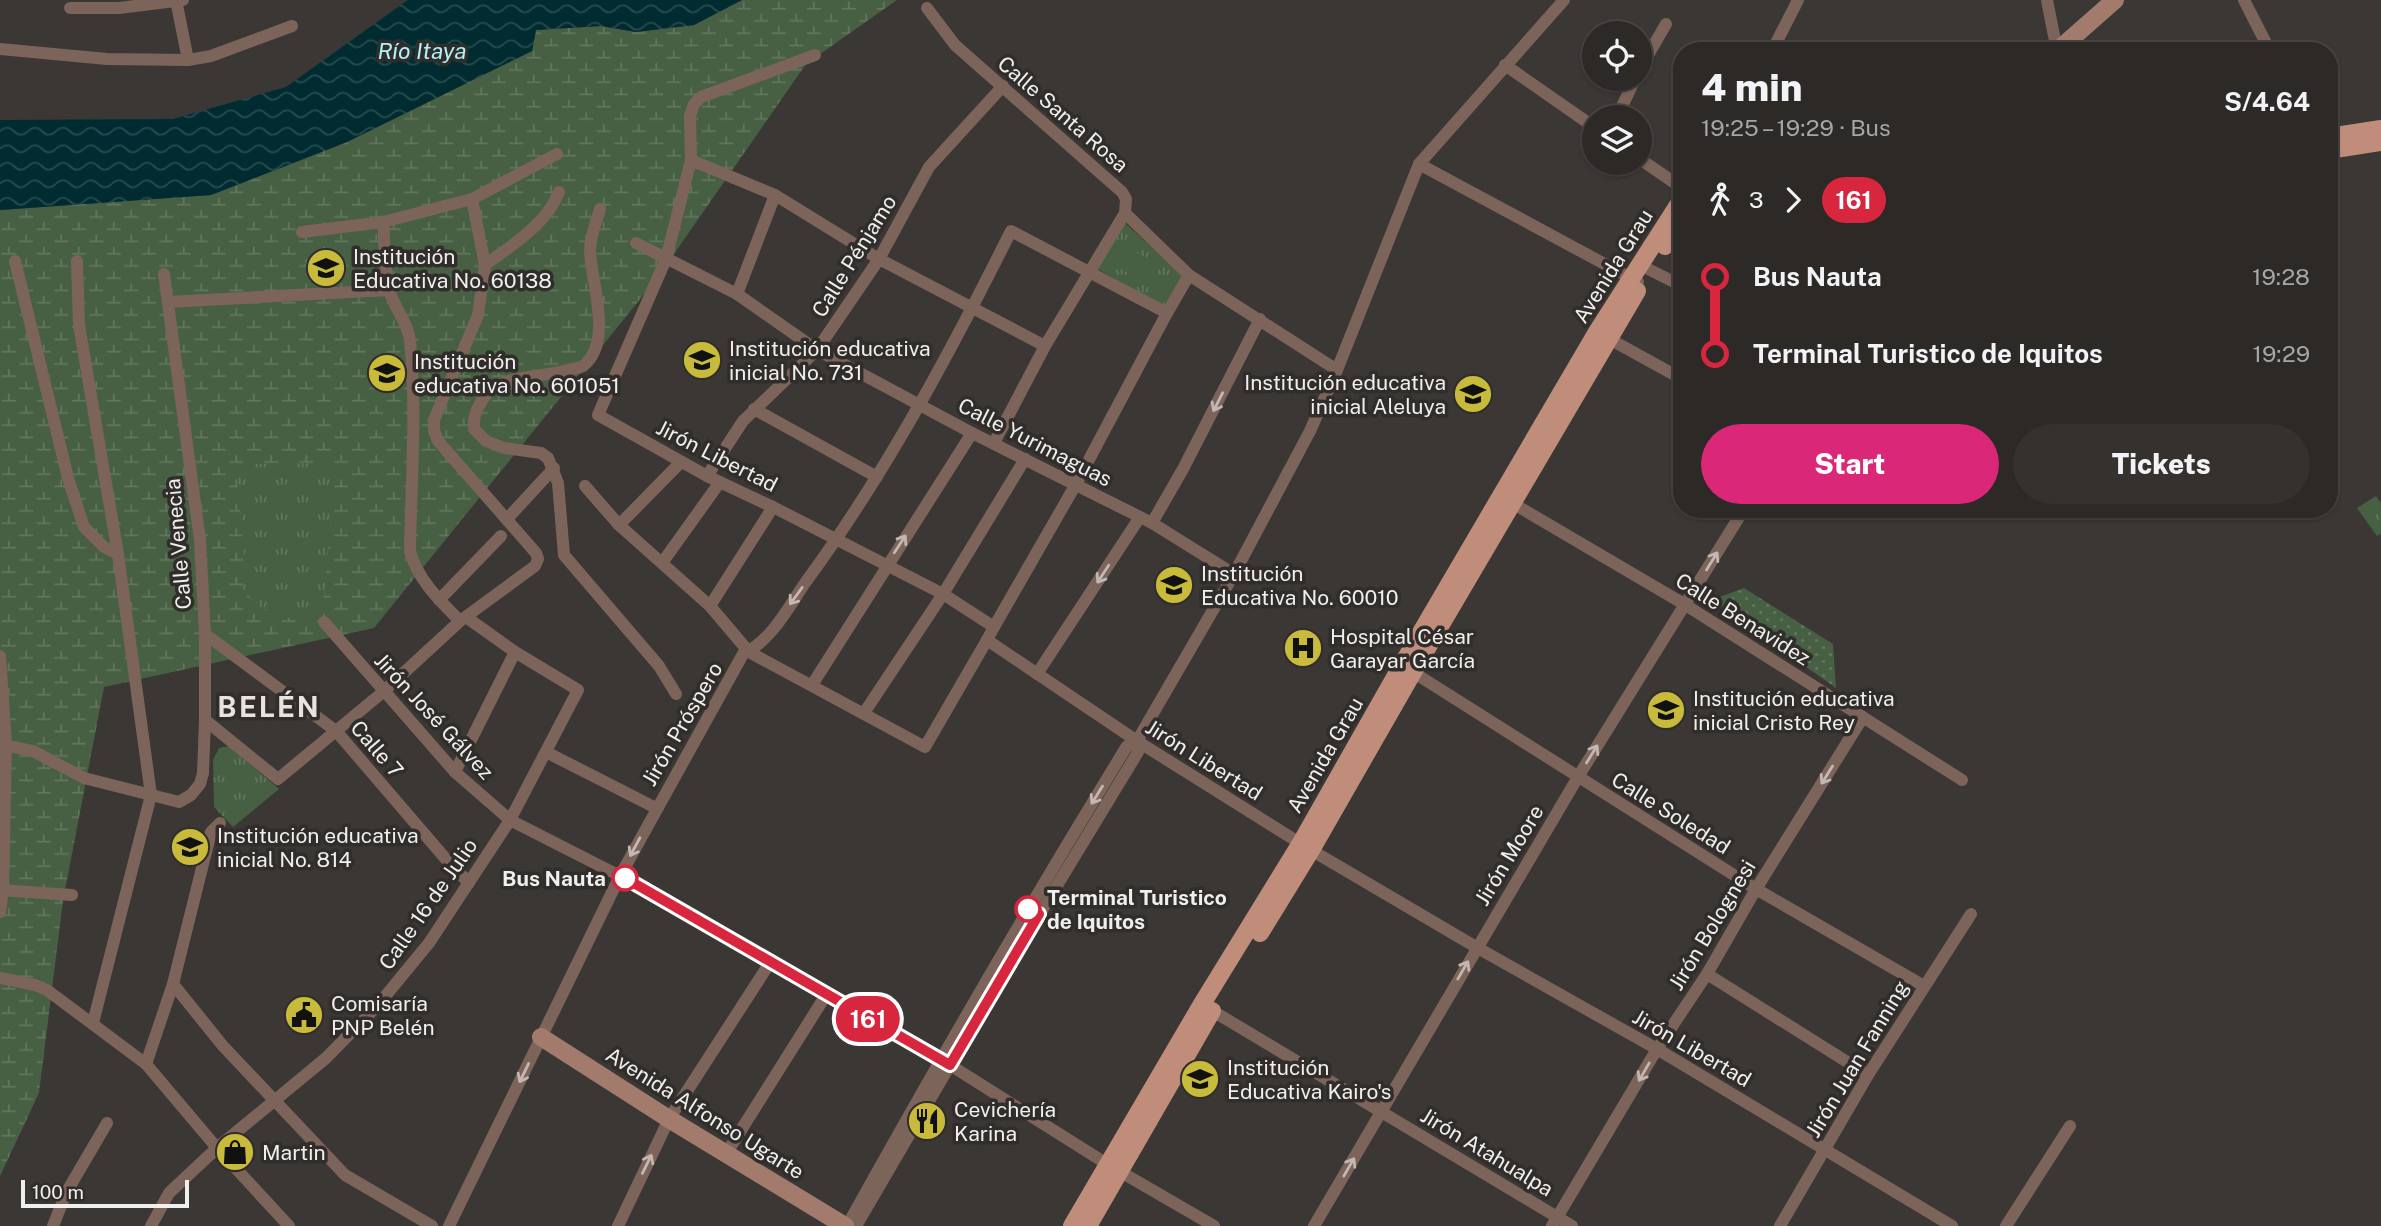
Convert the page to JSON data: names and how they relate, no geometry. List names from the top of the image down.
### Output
{
  "streets": {
    "main road": ["Avenida Grau", "Avenida Alfonso Ugarte"],
    "street": [
      "Calle Santa Rosa",
      "Calle Pénjamo",
      "Calle Yurimaguas",
      "Jirón Libertad",
      "Calle Venecia",
      "Calle Benavidez",
      "Jirón José Gálvez",
      "Jirón Próspero",
      "Calle 7",
      "Calle Soledad",
      "Jirón Moore",
      "Calle 16 de Julio",
      "Jirón Bolognesi",
      "Jirón Juan Fanning",
      "Jirón Atahualpa"
    ]
  },
  "crossings": [
    ["Calle Santa Rosa", "Calle Pénjamo"],
    ["Calle Pénjamo", "Calle Yurimaguas"],
    ["Calle Pénjamo", "Jirón Libertad"],
    ["Avenida Grau", "Jirón Libertad"],
    ["Avenida Grau", "Calle Benavidez"],
    ["Avenida Grau", "Jirón José Gálvez"],
    ["Avenida Grau", "Calle Soledad"],
    ["Avenida Grau", "Jirón Atahualpa"],
    ["Calle Yurimaguas", "Jirón Libertad"],
    ["Calle Yurimaguas", "Jirón Próspero"],
    ["Jirón Libertad", "Jirón Próspero"],
    ["Jirón Libertad", "Jirón Moore"],
    ["Jirón Libertad", "Jirón Bolognesi"],
    ["Jirón Libertad", "Jirón Juan Fanning"],
    ["Calle Venecia", "Calle 7"],
    ["Calle Benavidez", "Jirón Moore"],
    ["Calle Benavidez", "Jirón Bolognesi"],
    ["Jirón José Gálvez", "Jirón Próspero"],
    ["Jirón José Gálvez", "Calle 16 de Julio"],
    ["Jirón Próspero", "Avenida Alfonso Ugarte"],
    ["Calle 7", "Calle 16 de Julio"],
    ["Calle Soledad", "Jirón Moore"],
    ["Calle Soledad", "Jirón Bolognesi"],
    ["Calle Soledad", "Jirón Juan Fanning"],
    ["Jirón Moore", "Jirón Atahualpa"],
    ["Jirón Bolognesi", "Jirón Atahualpa"]
  ],
  "one_way": ["Jirón Moore", "Jirón Bolognesi"],
  "districts": ["BELÉN"],
  "water": ["Río Itaya"],
  "places": {
    "school or university": [
      "Institución Educativa No. 60138",
      "Institución educativa inicial No. 731",
      "Institución educativa No. 601051",
      "Institución educativa inicial Aleluya",
      "Institución Educativa No. 60010",
      "Institución educativa inicial Cristo Rey",
      "Institución educativa inicial No. 814",
      "Institución Educativa Kairo's"
    ],
    "hospital": ["Hospital César Garayar García"],
    "other": ["Bus Nauta", "Terminal Turistico de Iquitos"],
    "public building": ["Comisaría PNP Belén"],
    "restaurant": ["Cevichería Karina"],
    "shop": ["Martin"]
  },
  "lines": ["bus line 161"],
  "scale_bar": "100 m",
  "page": {
    "on_map": "161",
    "heading": ["4 min", "19:25 – 19:29 · Bus", "S/4.64"],
    "legs": ["3", "161"],
    "list": [
      {
        "name": "Bus Nauta",
        "value": "19:28"
      },
      {
        "name": "Terminal Turistico de Iquitos",
        "value": "19:29"
      }
    ],
    "buttons": ["Start", "Tickets"],
    "scale": "100 m"
  }
}
